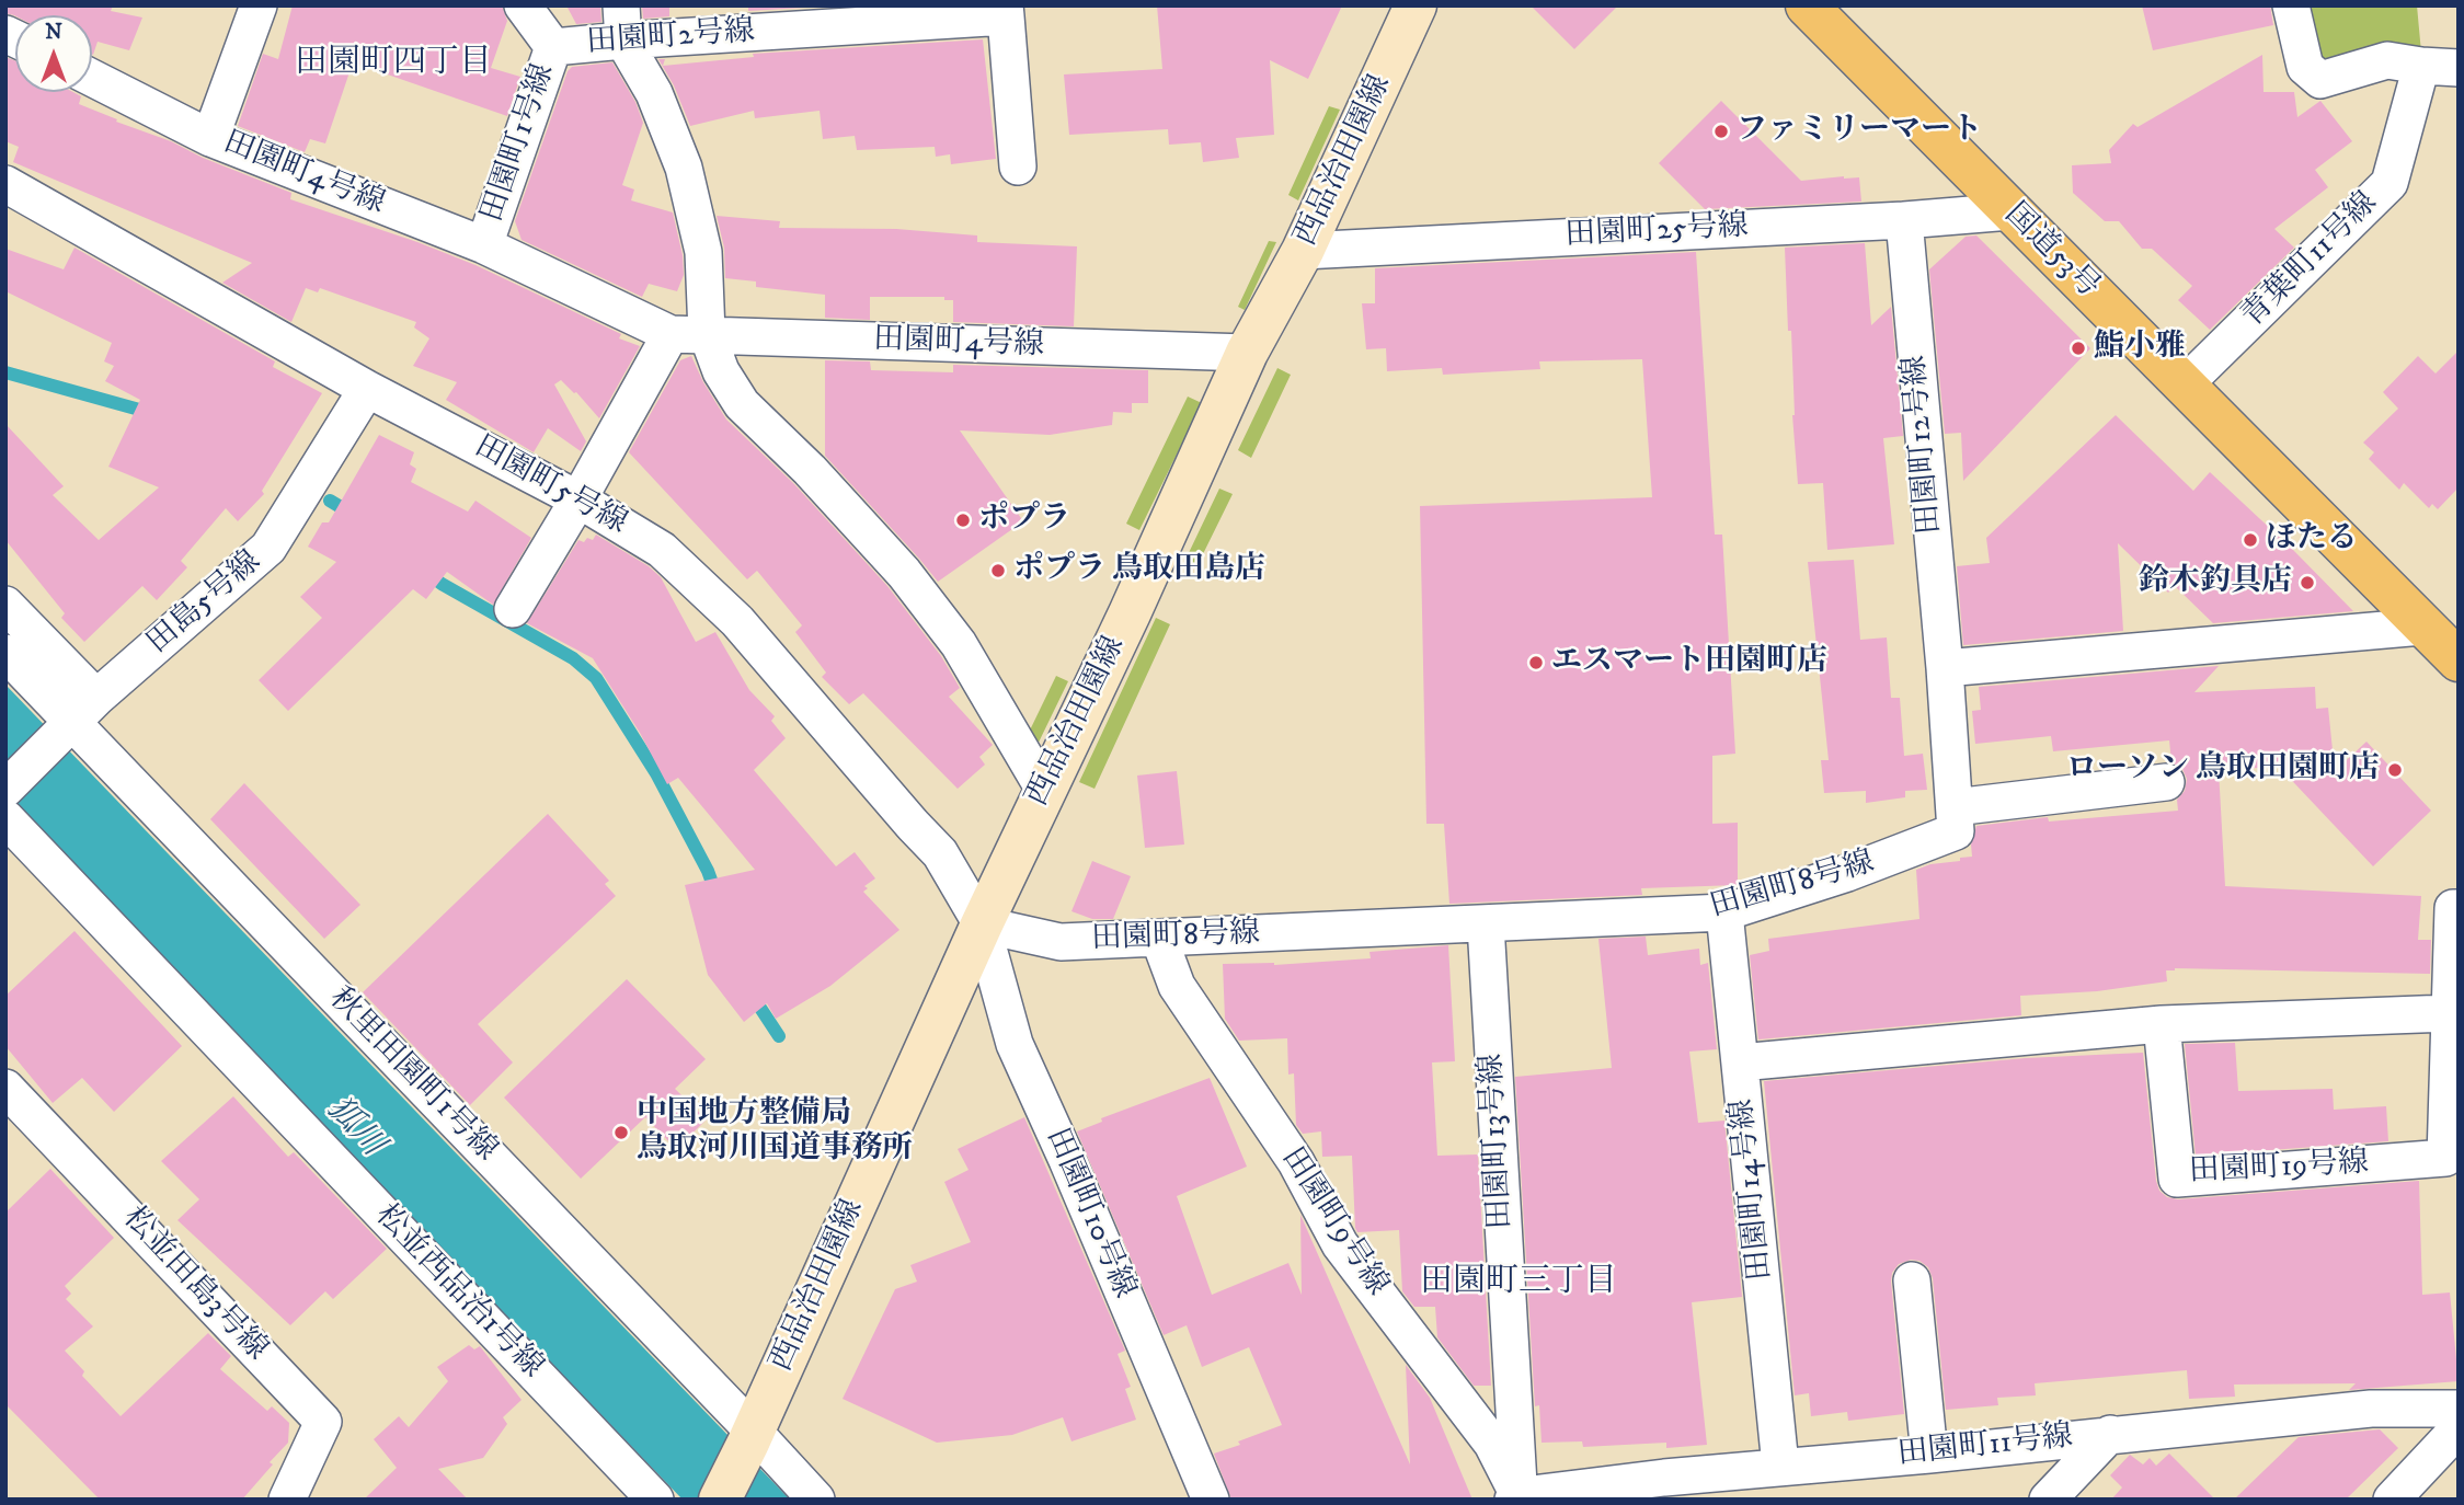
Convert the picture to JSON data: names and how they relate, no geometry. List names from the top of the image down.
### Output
{
  "streets": {
    "highway": ["国道53号"],
    "street": [
      "田園町2号線",
      "田園町1号線",
      "西品治田園線",
      "田園町4号線",
      "田園町25号線",
      "青葉町11号線",
      "田園町12号線",
      "田園町5号線",
      "田島5号線",
      "田園町8号線",
      "秋里田園町1号線",
      "田園町13号線",
      "田園町19号線",
      "田園町14号線",
      "田園町10号線",
      "田園町9号線",
      "松並田島3号線",
      "松並西品治1号線",
      "田園町11号線"
    ]
  },
  "crossings": [
    ["田園町2号線", "田園町1号線"],
    ["田園町1号線", "田園町4号線"],
    ["西品治田園線", "田園町4号線"],
    ["西品治田園線", "田園町25号線"],
    ["西品治田園線", "田園町5号線"],
    ["西品治田園線", "田園町8号線"],
    ["西品治田園線", "秋里田園町1号線"],
    ["西品治田園線", "田園町10号線"],
    ["田園町25号線", "国道53号"],
    ["田園町25号線", "田園町12号線"],
    ["国道53号", "青葉町11号線"],
    ["田園町12号線", "田園町8号線"],
    ["田園町5号線", "田島5号線"],
    ["田園町5号線", "田園町8号線"],
    ["田園町5号線", "田園町10号線"],
    ["田島5号線", "秋里田園町1号線"],
    ["田園町8号線", "田園町13号線"],
    ["田園町8号線", "田園町14号線"],
    ["田園町8号線", "田園町10号線"],
    ["田園町8号線", "田園町9号線"],
    ["田園町13号線", "田園町9号線"],
    ["田園町13号線", "田園町11号線"],
    ["田園町14号線", "田園町11号線"],
    ["田園町9号線", "田園町11号線"]
  ],
  "districts": ["田園町四丁目", "田園町三丁目"],
  "water": ["狐川"],
  "places": [
    "ファミリーマート",
    "鮨小雅",
    "ポプラ",
    "ほたる",
    "ポプラ 鳥取田島店",
    "鈴木釣具店",
    "エスマート田園町店",
    "ローソン 鳥取田園町店",
    "中国地方整備局 鳥取河川国道事務所"
  ],
  "north": "top"
}
